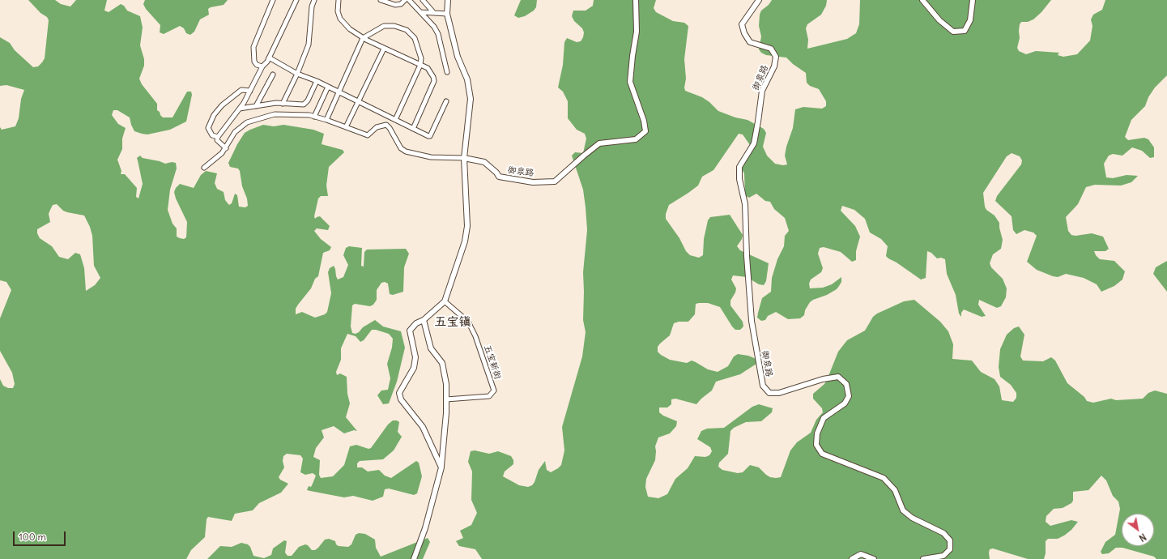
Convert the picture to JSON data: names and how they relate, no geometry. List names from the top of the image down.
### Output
{
  "streets": {
    "street": ["御泉路", "五宝新街"]
  },
  "districts": ["五宝镇"],
  "scale_bar": "100 m",
  "north": "bottom right"
}
